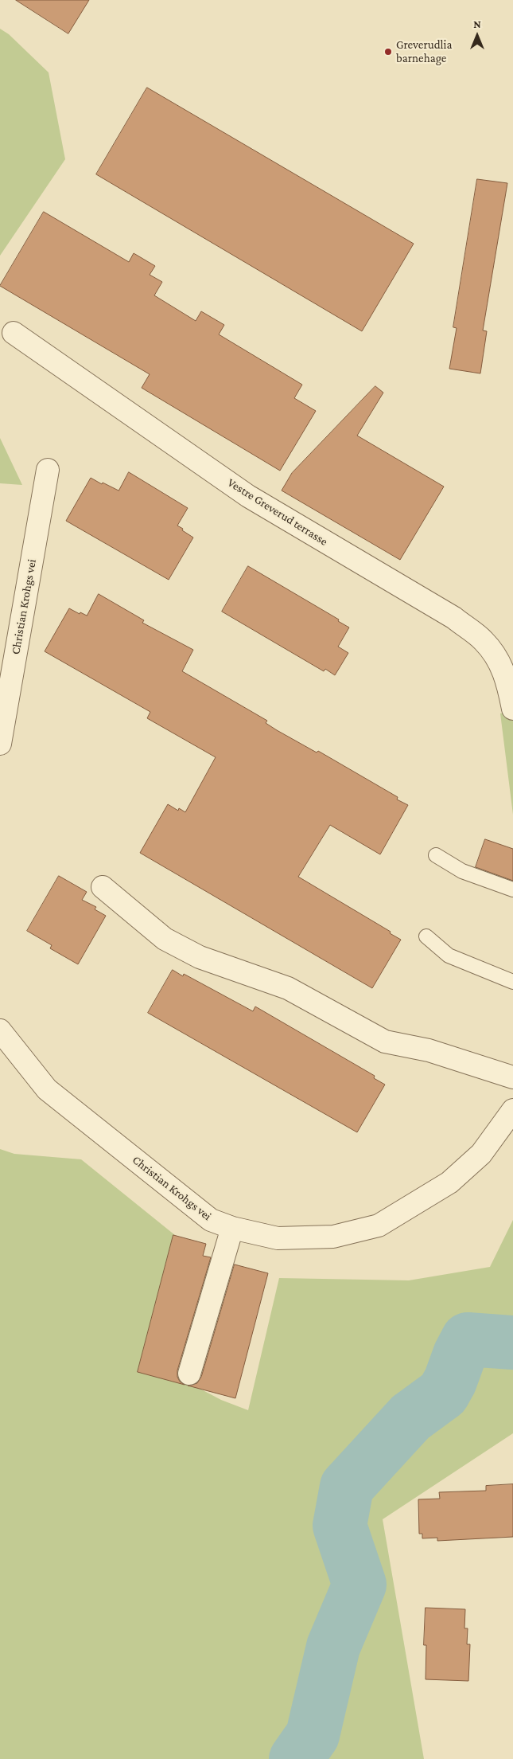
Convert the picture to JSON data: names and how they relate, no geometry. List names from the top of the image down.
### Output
{
  "streets": {
    "street": ["Vestre Greverud terrasse", "Christian Krohgs vei"]
  },
  "places": ["Greverudlia barnehage"],
  "north": "top"
}
